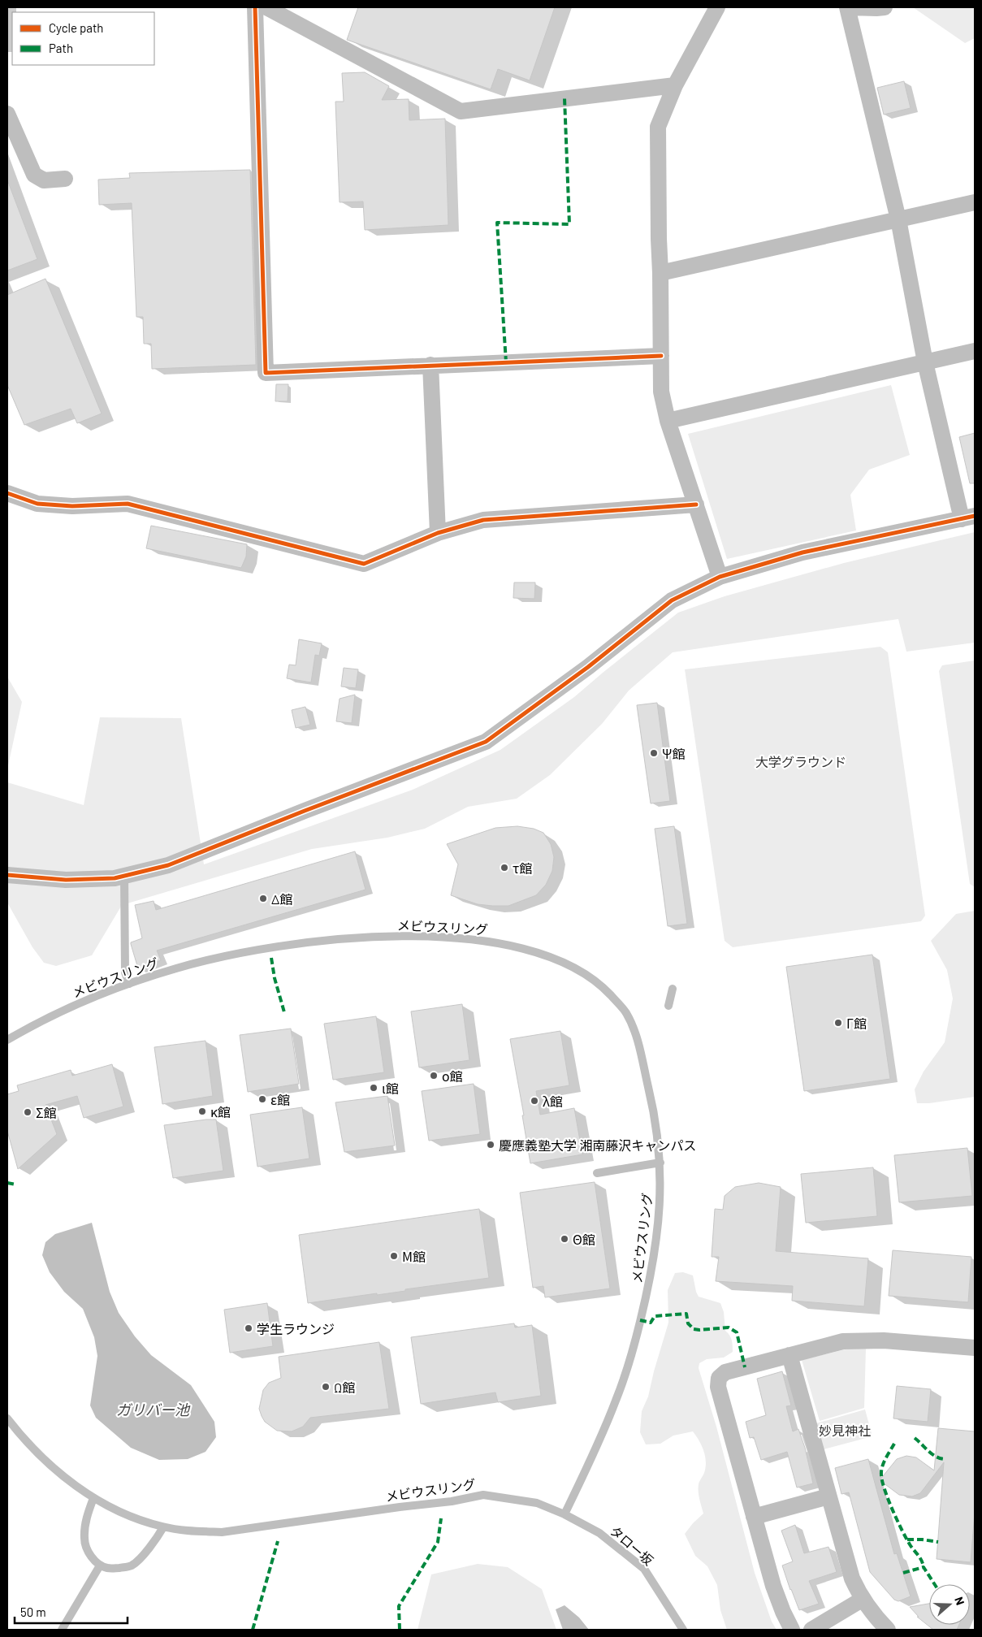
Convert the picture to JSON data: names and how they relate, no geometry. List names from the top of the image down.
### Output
{
  "streets": {
    "lane": ["メビウスリング", "タロー坂"]
  },
  "crossings": [
    ["メビウスリング", "タロー坂"]
  ],
  "water": ["ガリバー池"],
  "parks": ["大学グラウンド", "妙見神社"],
  "places": [
    "Ψ館",
    "τ館",
    "Δ館",
    "Γ館",
    "ο館",
    "ι館",
    "ε館",
    "λ館",
    "κ館",
    "Σ館",
    "慶應義塾大学 湘南藤沢キャンパス",
    "Θ館",
    "Μ館",
    "学生ラウンジ",
    "Ω館"
  ],
  "legend": ["Cycle path", "Path"],
  "scale_bar": "50 m",
  "north": "right"
}
